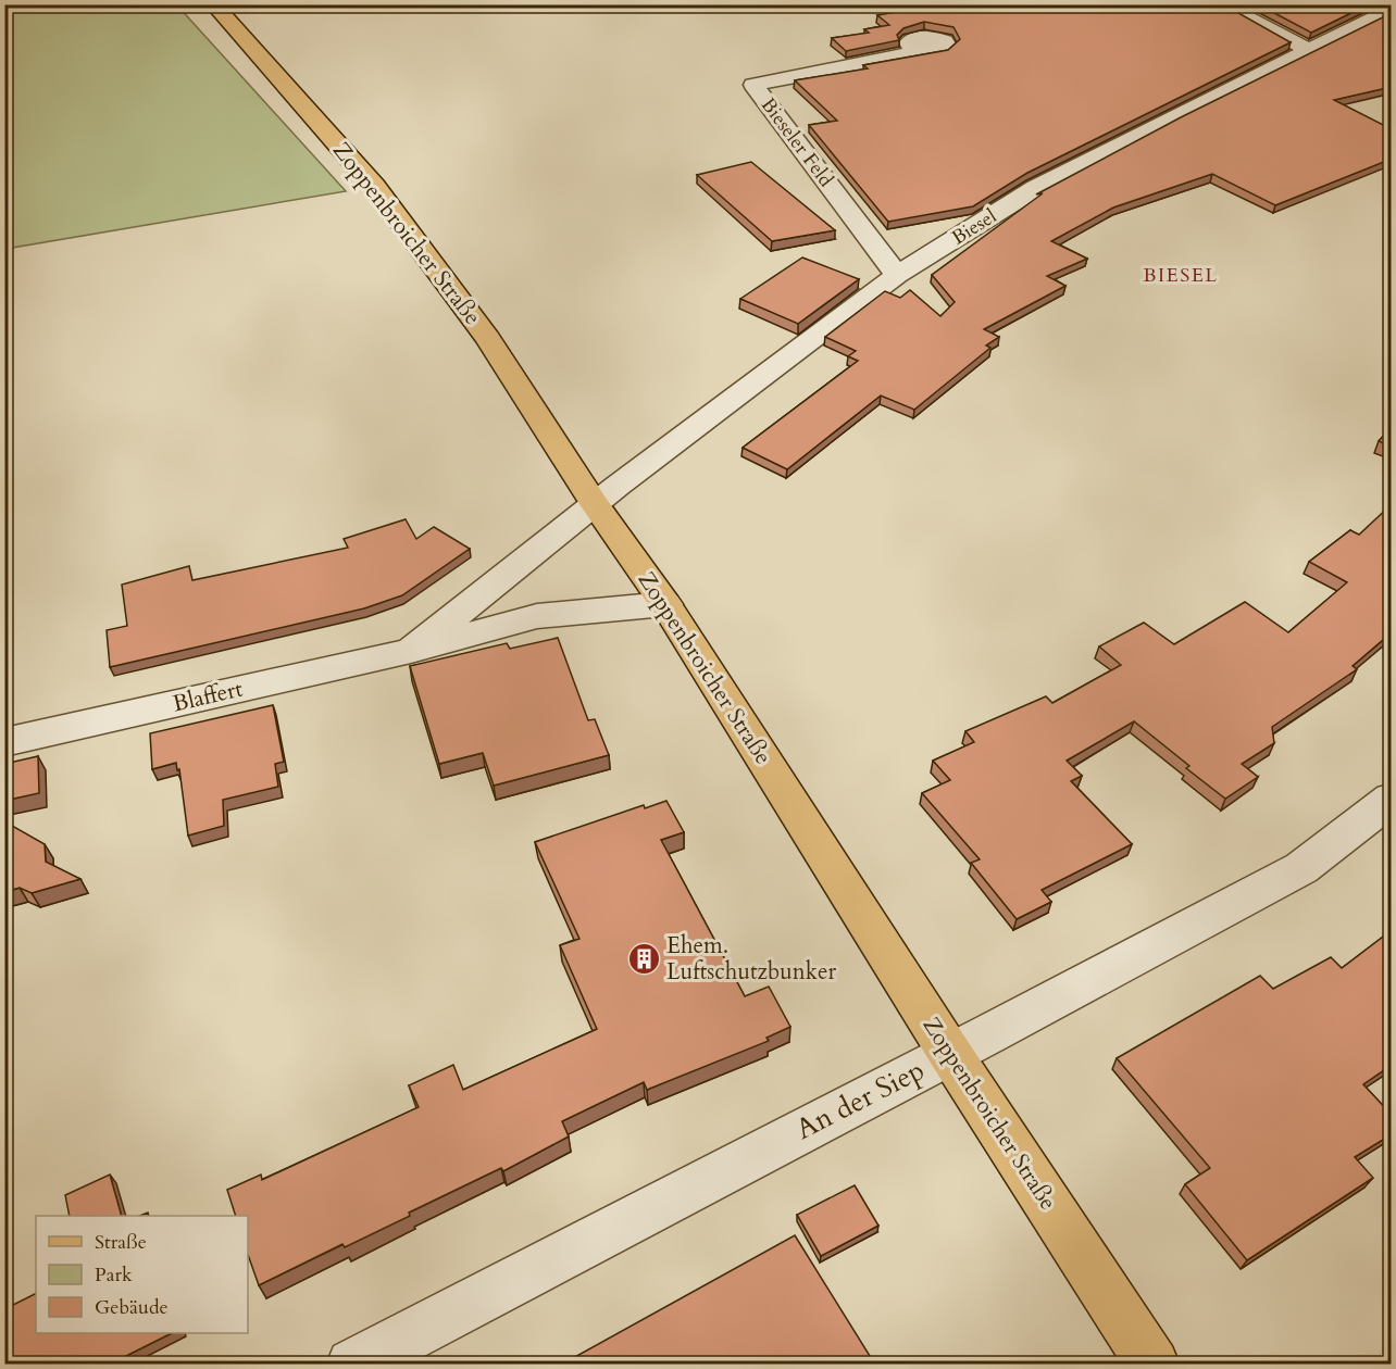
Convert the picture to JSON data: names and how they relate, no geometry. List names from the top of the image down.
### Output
{
  "streets": {
    "main road": ["Zoppenbroicher Straße"],
    "street": [
      "Bieseler Feld",
      "Biesel",
      "Blaffert",
      "An der Siep"
    ]
  },
  "crossings": [
    ["Bieseler Feld", "Biesel"],
    ["Biesel", "Zoppenbroicher Straße"],
    ["Biesel", "Blaffert"],
    ["Zoppenbroicher Straße", "Blaffert"],
    ["Zoppenbroicher Straße", "An der Siep"]
  ],
  "districts": ["BIESEL"],
  "places": {
    "building": ["Ehem. Luftschutzbunker"]
  },
  "legend": ["Straße", "Park", "Gebäude"]
}
